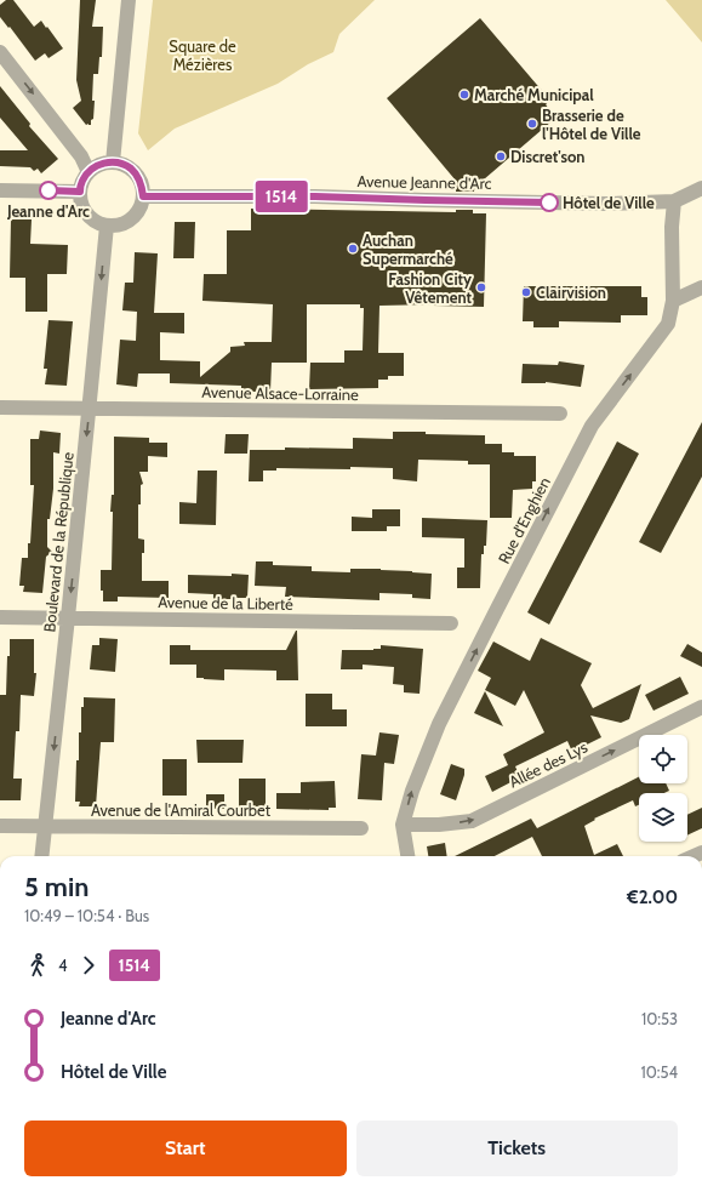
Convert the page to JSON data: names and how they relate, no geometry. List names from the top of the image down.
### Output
{
  "streets": {
    "street": [
      "Avenue Jeanne d'Arc",
      "Avenue Alsace-Lorraine",
      "Rue d'Enghien",
      "Boulevard de la République",
      "Avenue de la Liberté",
      "Allée des Lys",
      "Avenue de l'Amiral Courbet"
    ]
  },
  "crossings": [
    ["Avenue Jeanne d'Arc", "Rue d'Enghien"],
    ["Avenue Jeanne d'Arc", "Boulevard de la République"],
    ["Avenue Alsace-Lorraine", "Boulevard de la République"],
    ["Rue d'Enghien", "Allée des Lys"],
    ["Boulevard de la République", "Avenue de la Liberté"],
    ["Boulevard de la République", "Avenue de l'Amiral Courbet"]
  ],
  "one_way": ["Rue d'Enghien", "Boulevard de la République", "Allée des Lys"],
  "parks": ["Square de Mézières"],
  "places": [
    "Marché Municipal",
    "Brasserie de l'Hôtel de Ville",
    "Discret'son",
    "Jeanne d'Arc",
    "Hôtel de Ville",
    "Auchan Supermarché",
    "Fashion City Vêtement",
    "Clairvision"
  ],
  "lines": ["bus line 1514"],
  "page": {
    "on_map": "1514",
    "heading": ["5 min", "10:49 – 10:54 · Bus", "€2.00"],
    "legs": ["4", "1514"],
    "list": [
      {
        "name": "Jeanne d'Arc",
        "value": "10:53"
      },
      {
        "name": "Hôtel de Ville",
        "value": "10:54"
      }
    ],
    "buttons": ["Start", "Tickets"]
  }
}
